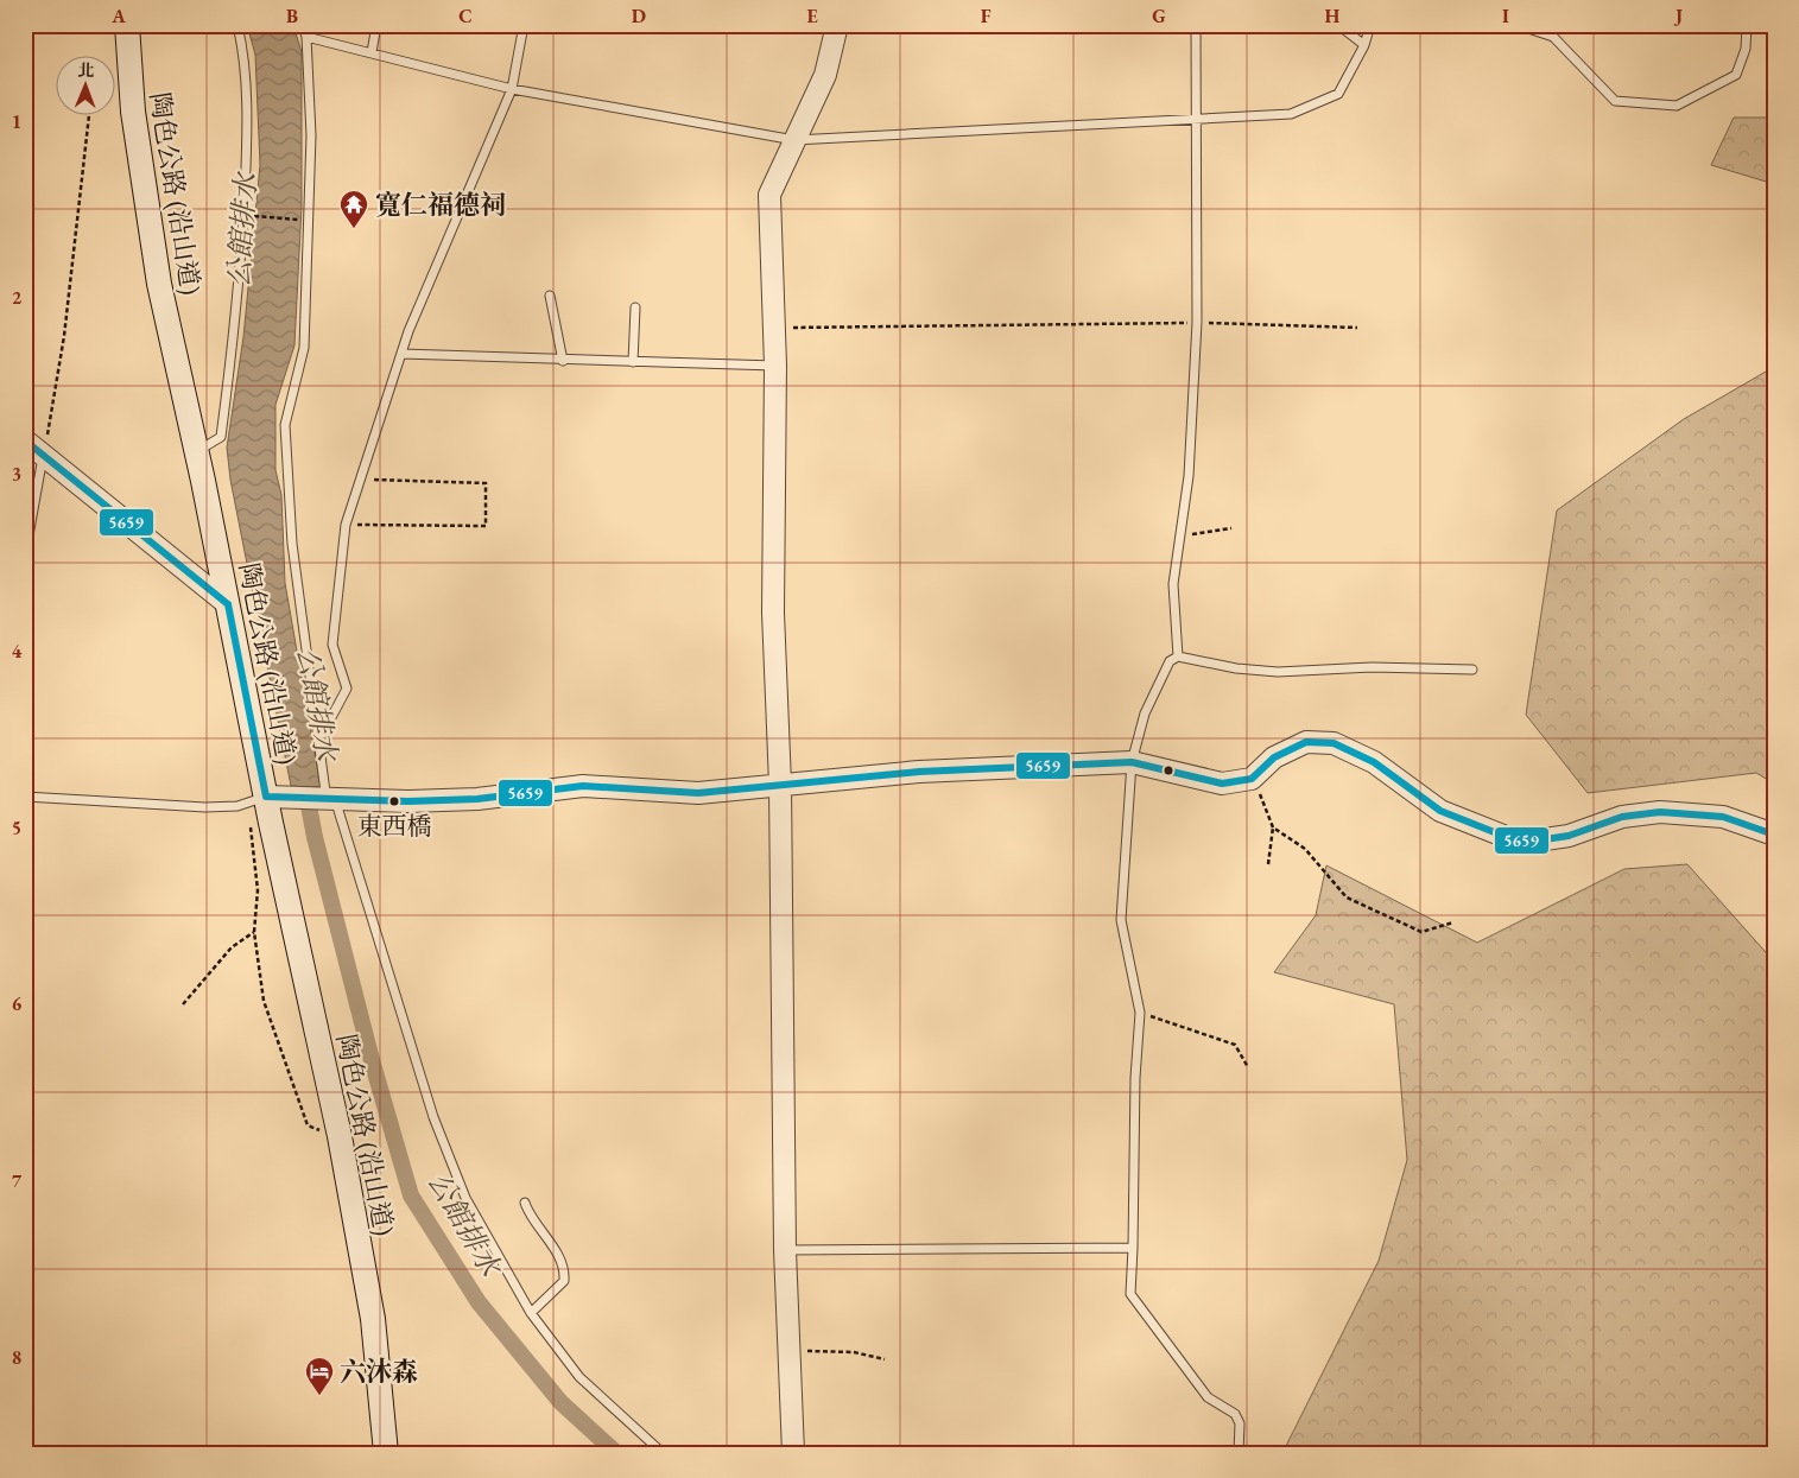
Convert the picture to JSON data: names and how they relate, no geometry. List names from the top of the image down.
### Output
{
  "streets": {
    "main road": ["陶色公路 (沿山道)"]
  },
  "water": ["公館排水"],
  "places": {
    "temple": ["寬仁福德祠"],
    "other": ["東西橋"],
    "hotel": ["六沐森"]
  },
  "lines": ["transit line 5659"],
  "north": "top",
  "grid": {
    "columns": [
      "A",
      "B",
      "C",
      "D",
      "E",
      "F",
      "G",
      "H",
      "I",
      "J"
    ],
    "rows": [
      "1",
      "2",
      "3",
      "4",
      "5",
      "6",
      "7",
      "8"
    ]
  }
}
